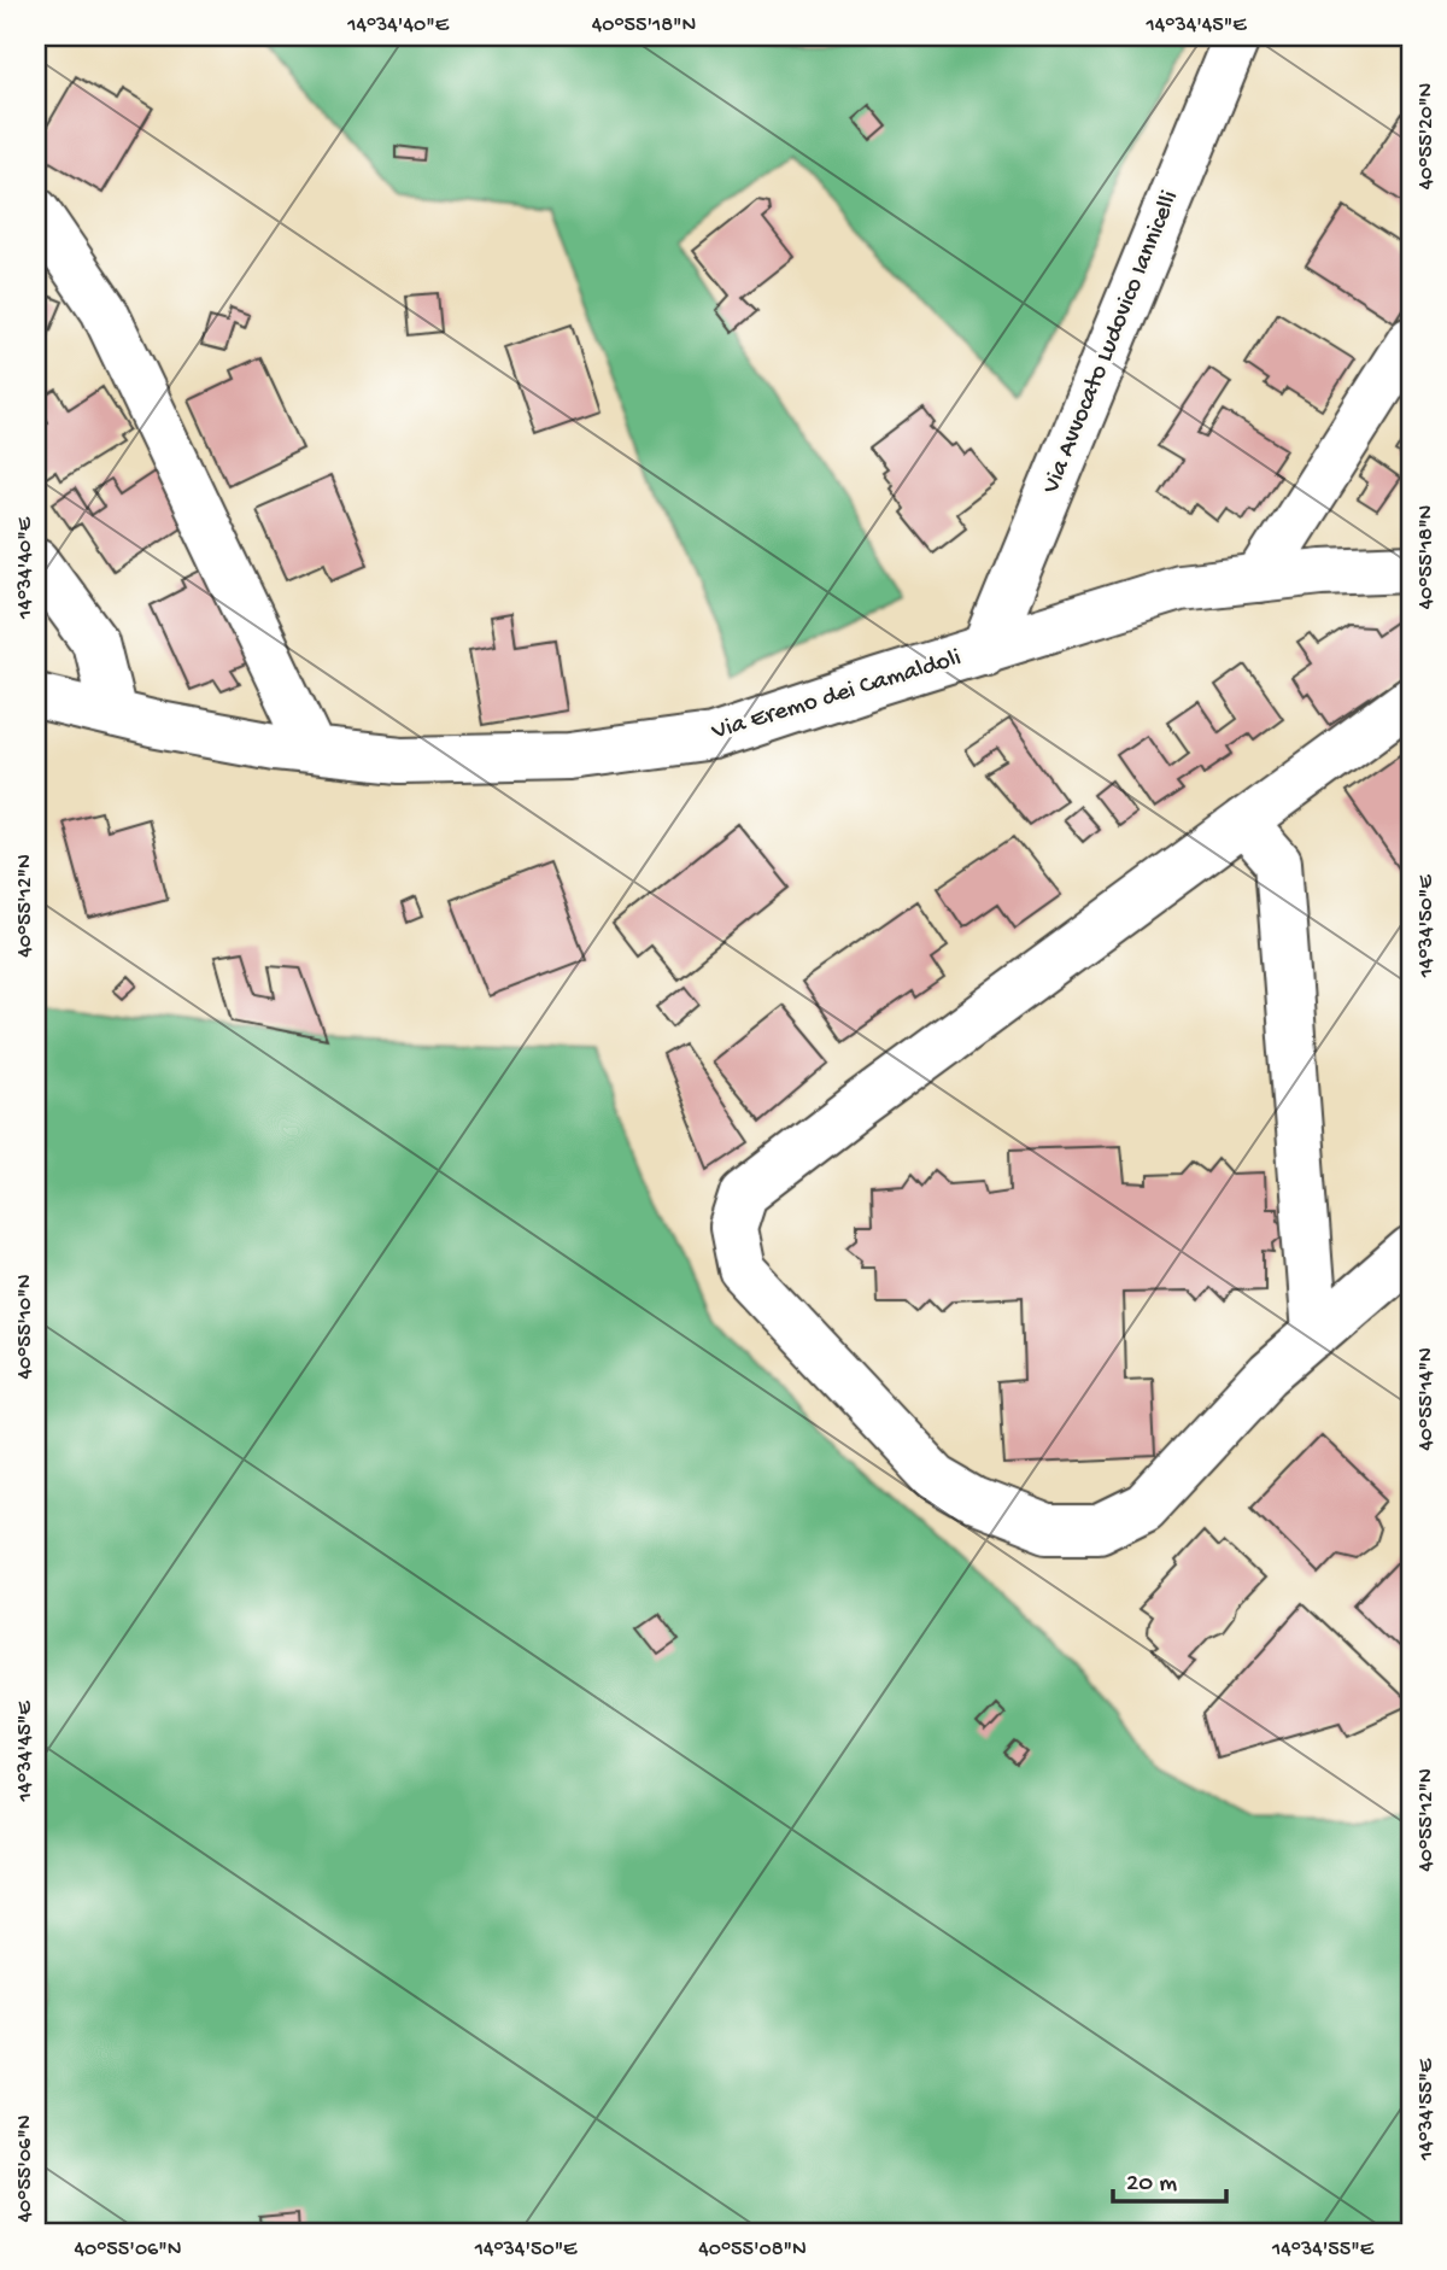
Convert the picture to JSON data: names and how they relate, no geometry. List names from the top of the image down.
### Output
{
  "streets": {
    "street": ["Via Avvocato Ludovico Iannicelli", "Via Eremo dei Camaldoli"]
  },
  "crossings": [
    ["Via Avvocato Ludovico Iannicelli", "Via Eremo dei Camaldoli"]
  ],
  "scale_bar": "20 m",
  "coordinates": [
    "14°34'40\"E",
    "40°55'18\"N",
    "14°34'45\"E",
    "40°55'20\"N",
    "40°55'12\"N",
    "14°34'50\"E",
    "40°55'10\"N",
    "40°55'14\"N",
    "14°34'55\"E",
    "40°55'06\"N",
    "40°55'08\"N"
  ]
}
